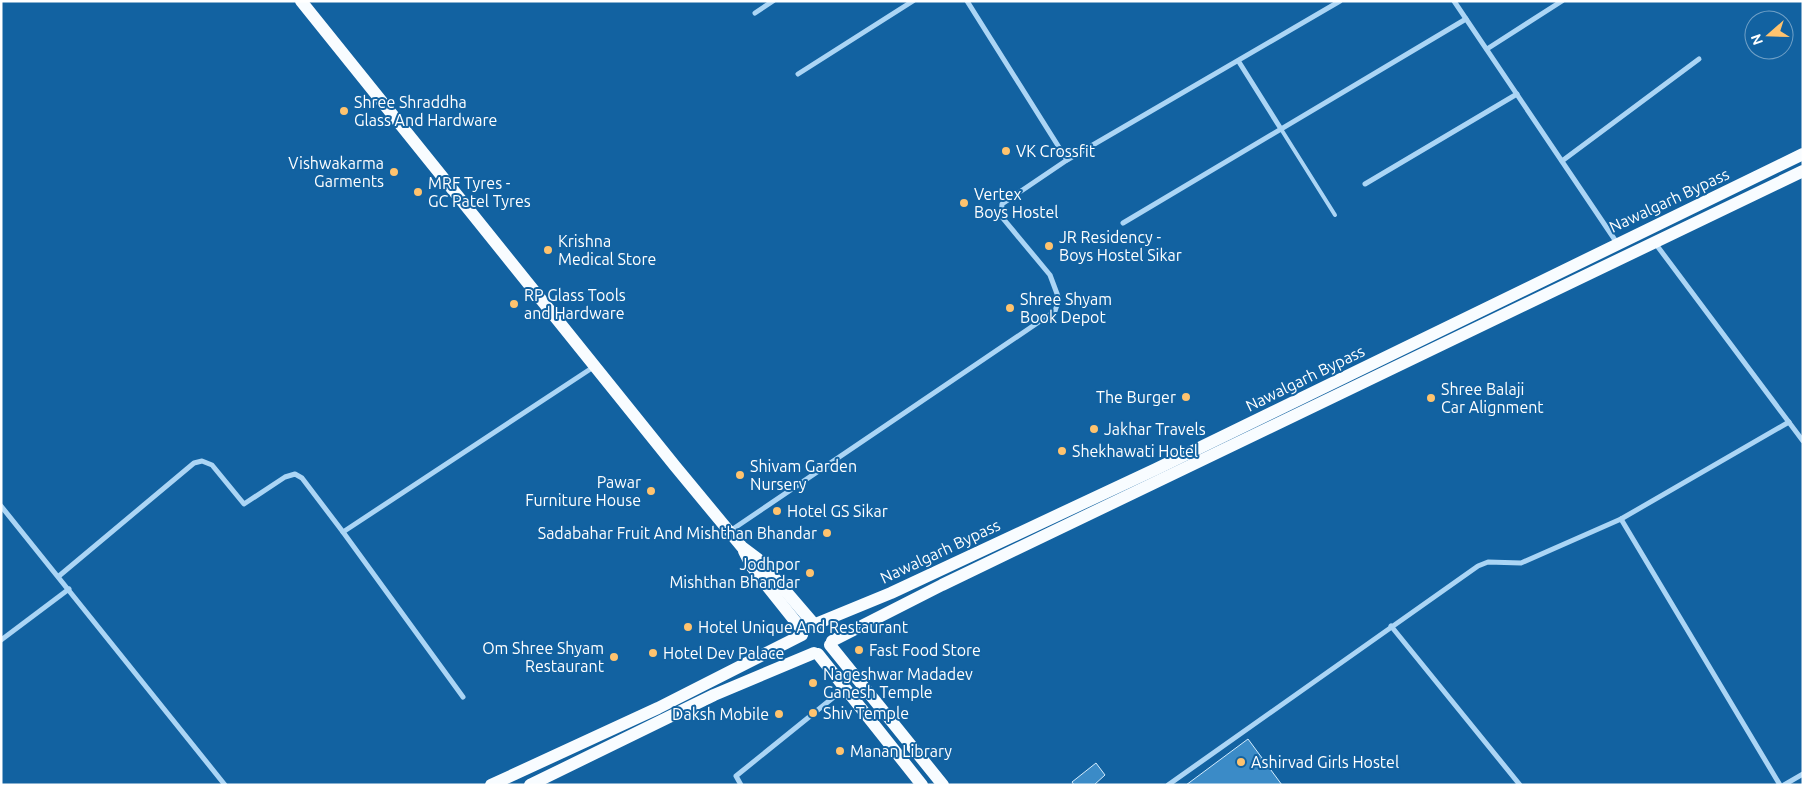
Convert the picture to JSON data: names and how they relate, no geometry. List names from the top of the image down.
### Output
{
  "streets": {
    "main road": ["Nawalgarh Bypass"]
  },
  "places": [
    "Shree Shraddha Glass And Hardware",
    "VK Crossfit",
    "Vishwakarma Garments",
    "MRF Tyres - GC Patel Tyres",
    "Vertex Boys Hostel",
    "JR Residency - Boys Hostel Sikar",
    "Krishna Medical Store",
    "RP Glass Tools and Hardware",
    "Shree Shyam Book Depot",
    "The Burger",
    "Shree Balaji Car Alignment",
    "Jakhar Travels",
    "Shekhawati Hotel",
    "Shivam Garden Nursery",
    "Pawar Furniture House",
    "Hotel GS Sikar",
    "Sadabahar Fruit And Mishthan Bhandar",
    "Jodhpor Mishthan Bhandar",
    "Hotel Unique And Restaurant",
    "Fast Food Store",
    "Hotel Dev Palace",
    "Om Shree Shyam Restaurant",
    "Nageshwar Madadev Ganesh Temple",
    "Shiv Temple",
    "Daksh Mobile",
    "Manan Library",
    "Ashirvad Girls Hostel"
  ],
  "north": "left"
}
